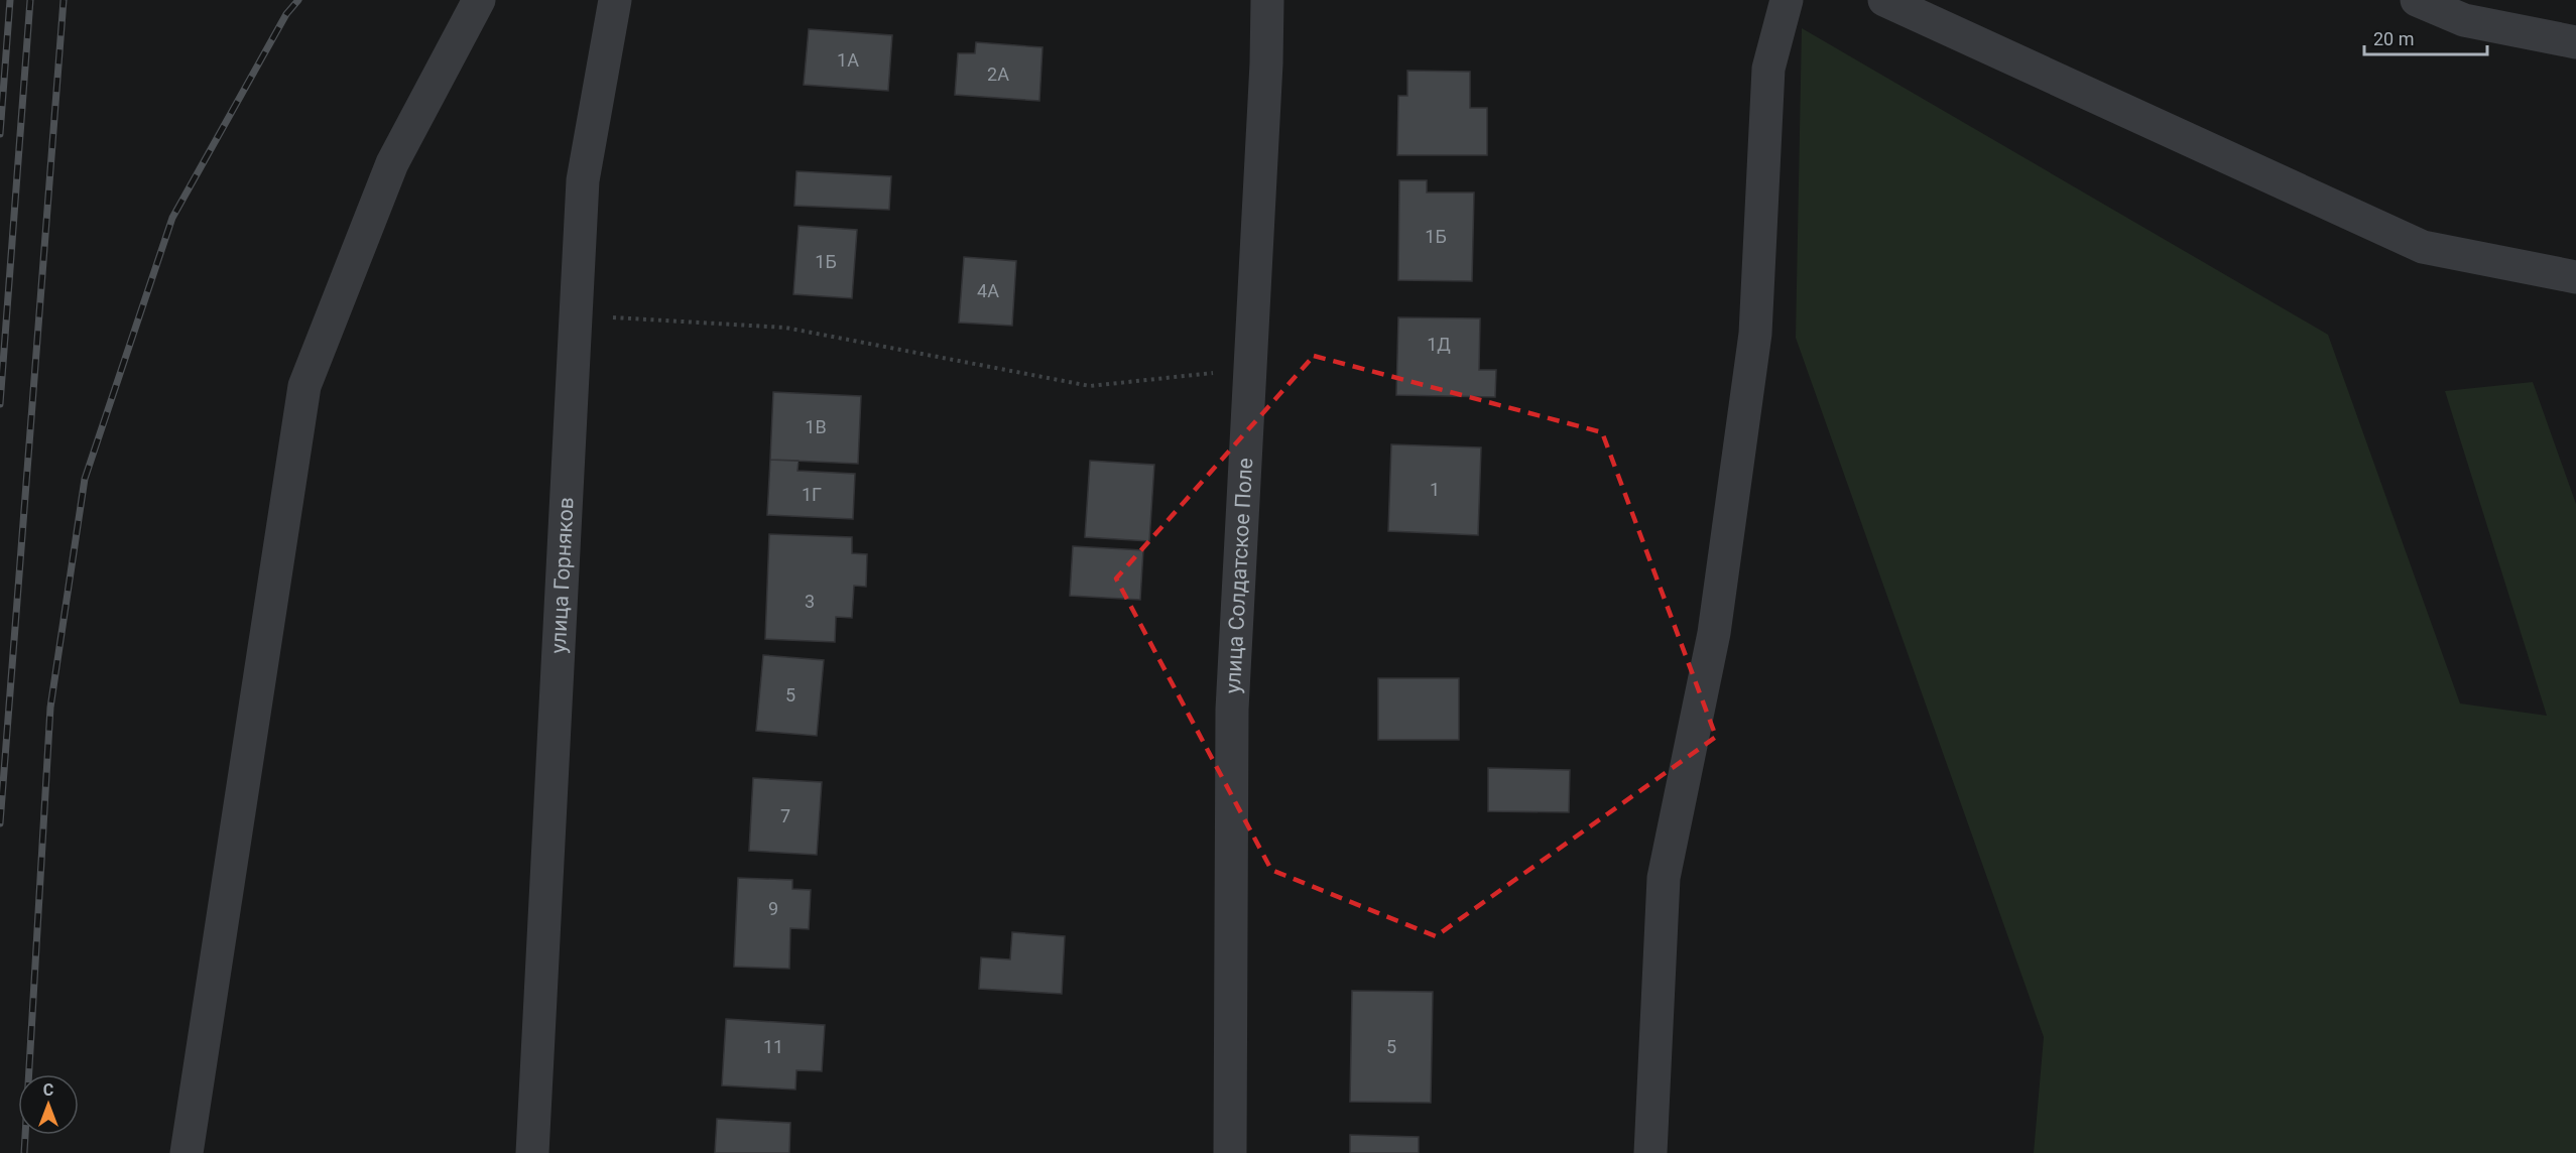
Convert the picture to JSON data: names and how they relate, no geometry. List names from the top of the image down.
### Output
{
  "streets": {
    "street": ["улица Горняков", "улица Солдатское Поле"]
  },
  "house_numbers": [
    "1А",
    "2А",
    "1Б",
    "1Б",
    "4А",
    "1Д",
    "1В",
    "1",
    "1Г",
    "3",
    "5",
    "7",
    "9",
    "11",
    "5"
  ],
  "scale_bar": "20 m",
  "north": "top"
}
